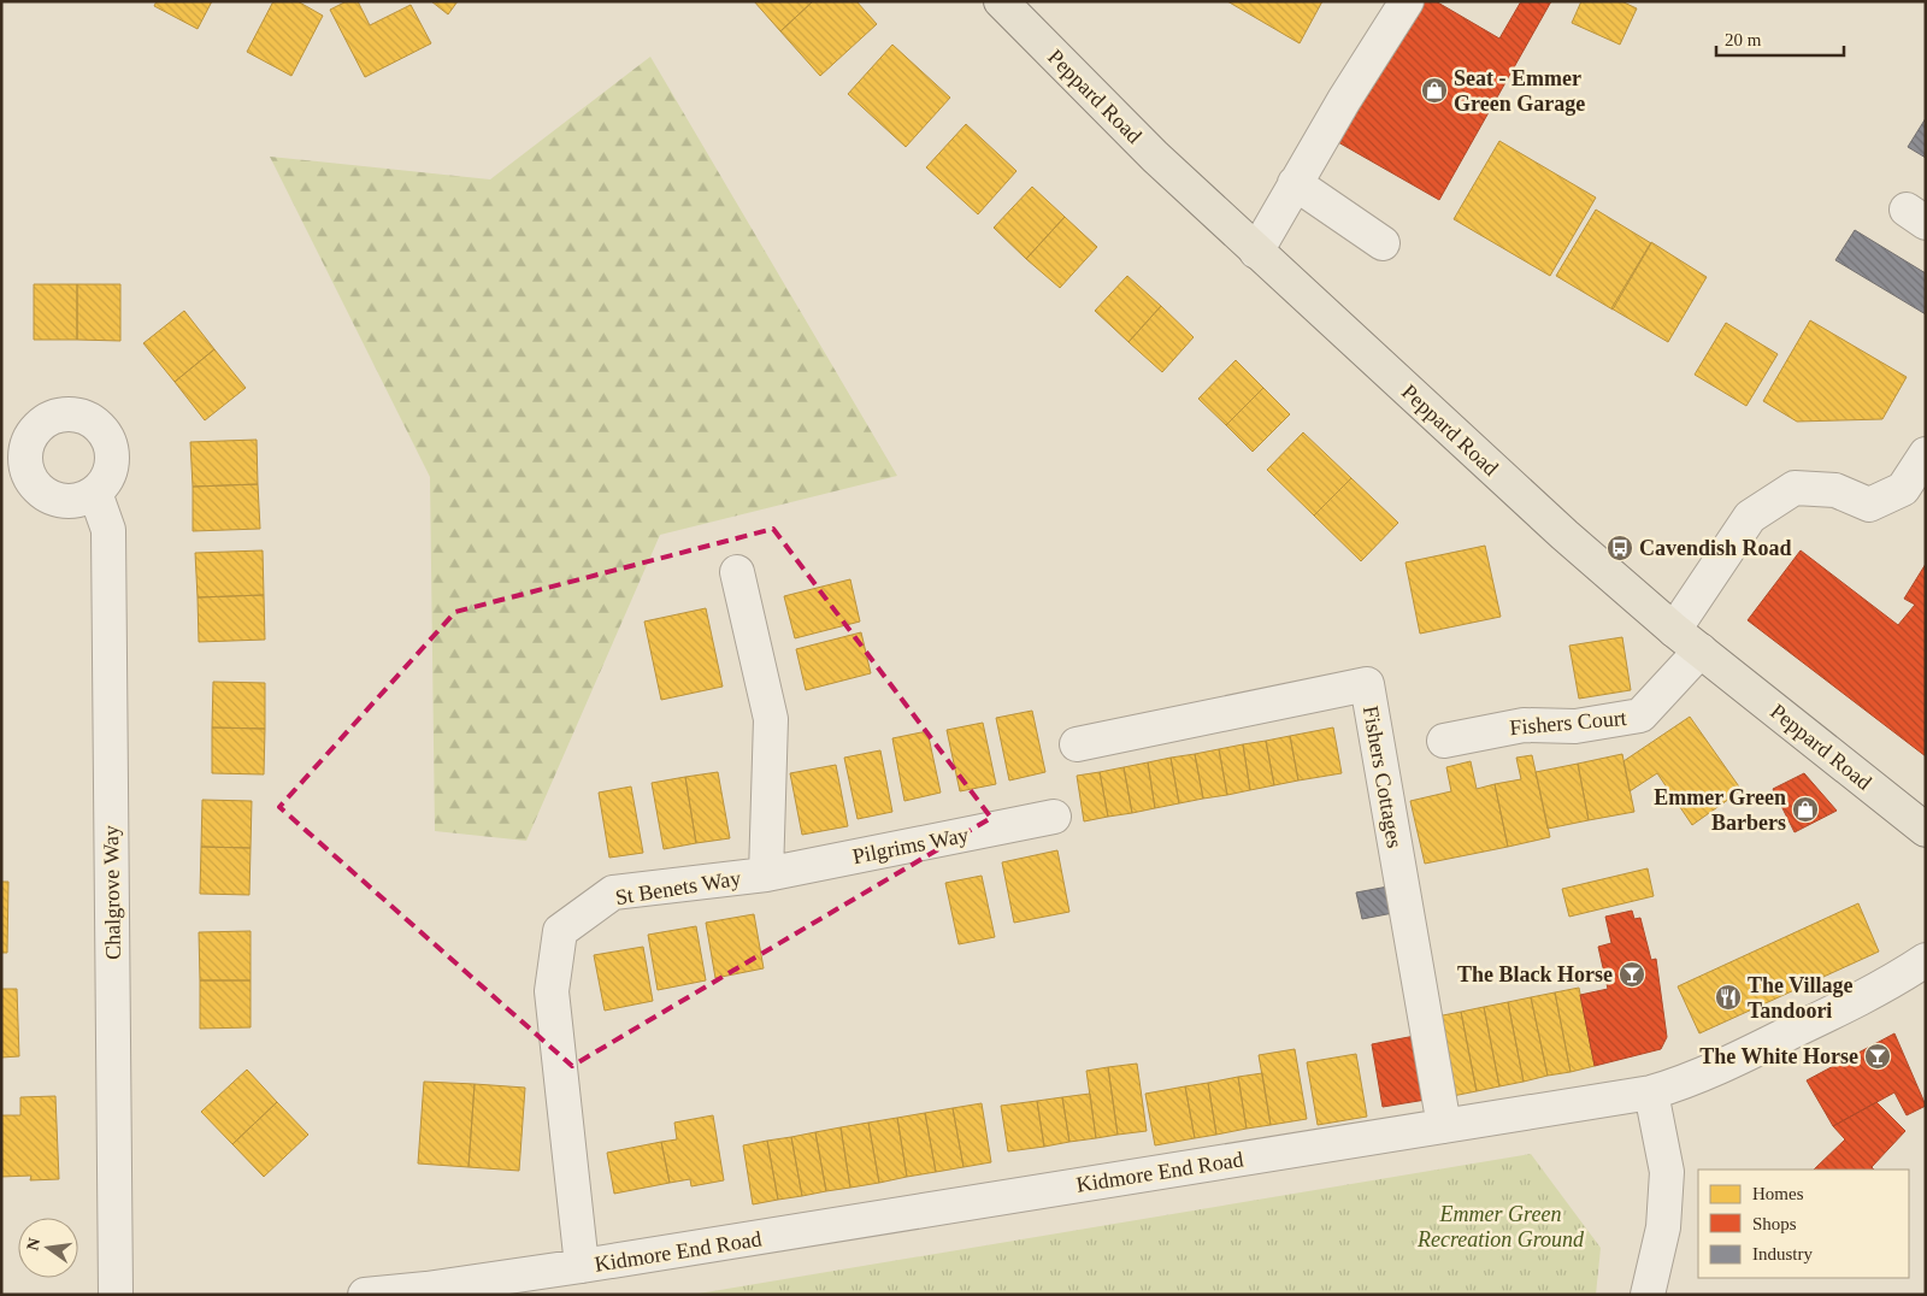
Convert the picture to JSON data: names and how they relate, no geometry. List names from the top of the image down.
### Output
{
  "streets": {
    "main road": ["Peppard Road"],
    "street": [
      "Fishers Court",
      "Fishers Cottages",
      "Pilgrims Way",
      "St Benets Way",
      "Chalgrove Way",
      "Kidmore End Road"
    ]
  },
  "crossings": [
    ["Peppard Road", "Fishers Court"],
    ["Fishers Cottages", "Kidmore End Road"],
    ["Pilgrims Way", "St Benets Way"],
    ["St Benets Way", "Kidmore End Road"]
  ],
  "parks": ["Emmer Green Recreation Ground"],
  "places": {
    "shop": ["Seat - Emmer Green Garage", "Emmer Green Barbers"],
    "bus stop": ["Cavendish Road"],
    "bar": ["The Black Horse", "The White Horse"],
    "restaurant": ["The Village Tandoori"]
  },
  "legend": ["Homes", "Shops", "Industry"],
  "scale_bar": "20 m",
  "north": "left"
}
